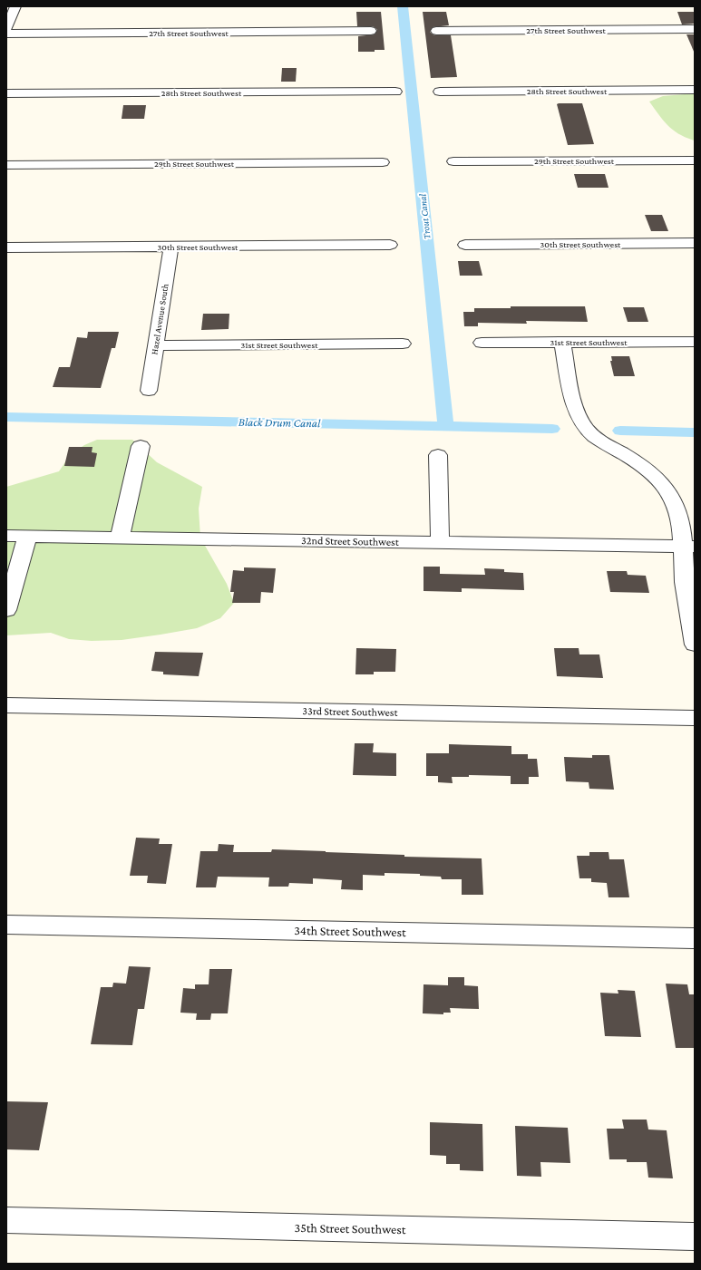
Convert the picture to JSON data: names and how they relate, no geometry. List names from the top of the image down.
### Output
{
  "streets": {
    "street": [
      "27th Street Southwest",
      "28th Street Southwest",
      "29th Street Southwest",
      "30th Street Southwest",
      "Hazel Avenue South",
      "31st Street Southwest",
      "32nd Street Southwest",
      "33rd Street Southwest",
      "34th Street Southwest",
      "35th Street Southwest"
    ]
  },
  "crossings": [
    ["30th Street Southwest", "Hazel Avenue South"],
    ["Hazel Avenue South", "31st Street Southwest"]
  ],
  "water": ["Trout Canal", "Black Drum Canal"]
}
